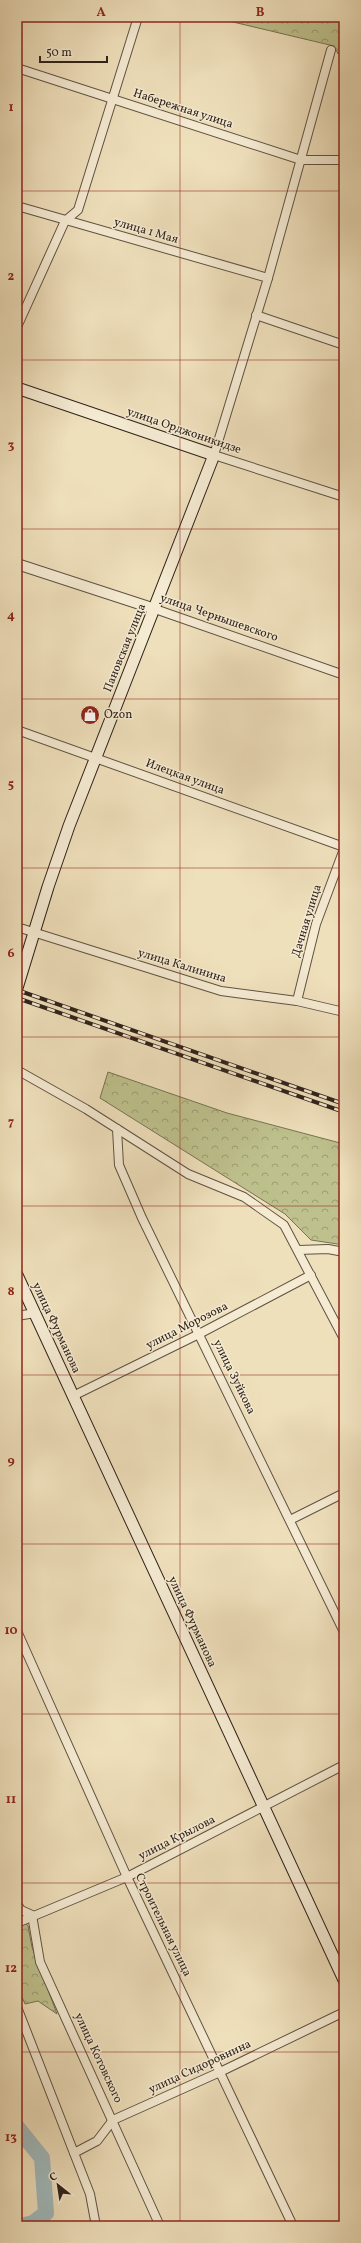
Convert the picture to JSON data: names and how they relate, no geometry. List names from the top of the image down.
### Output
{
  "streets": {
    "main road": ["улица Орджоникидзе", "Пановская улица", "улица Фурманова"],
    "street": [
      "Набережная улица",
      "улица 1 Мая",
      "улица Чернышевского",
      "Илецкая улица",
      "Дачная улица",
      "улица Калинина",
      "улица Морозова",
      "улица Зуйкова",
      "улица Крылова",
      "Строительная улица",
      "улица Котовского",
      "улица Сидоровнина"
    ]
  },
  "crossings": [
    ["улица Орджоникидзе", "Пановская улица"],
    ["улица Чернышевского", "Пановская улица"],
    ["Пановская улица", "Илецкая улица"],
    ["Пановская улица", "улица Калинина"],
    ["Илецкая улица", "Дачная улица"],
    ["Дачная улица", "улица Калинина"],
    ["улица Морозова", "улица Фурманова"],
    ["улица Морозова", "улица Зуйкова"],
    ["улица Фурманова", "улица Крылова"],
    ["улица Крылова", "Строительная улица"],
    ["улица Крылова", "улица Котовского"],
    ["Строительная улица", "улица Сидоровнина"],
    ["улица Котовского", "улица Сидоровнина"]
  ],
  "places": {
    "shop": ["Ozon"]
  },
  "scale_bar": "50 m",
  "north": "top left",
  "grid": {
    "columns": ["A", "B"],
    "rows": [
      "1",
      "2",
      "3",
      "4",
      "5",
      "6",
      "7",
      "8",
      "9",
      "10",
      "11",
      "12",
      "13"
    ]
  }
}
